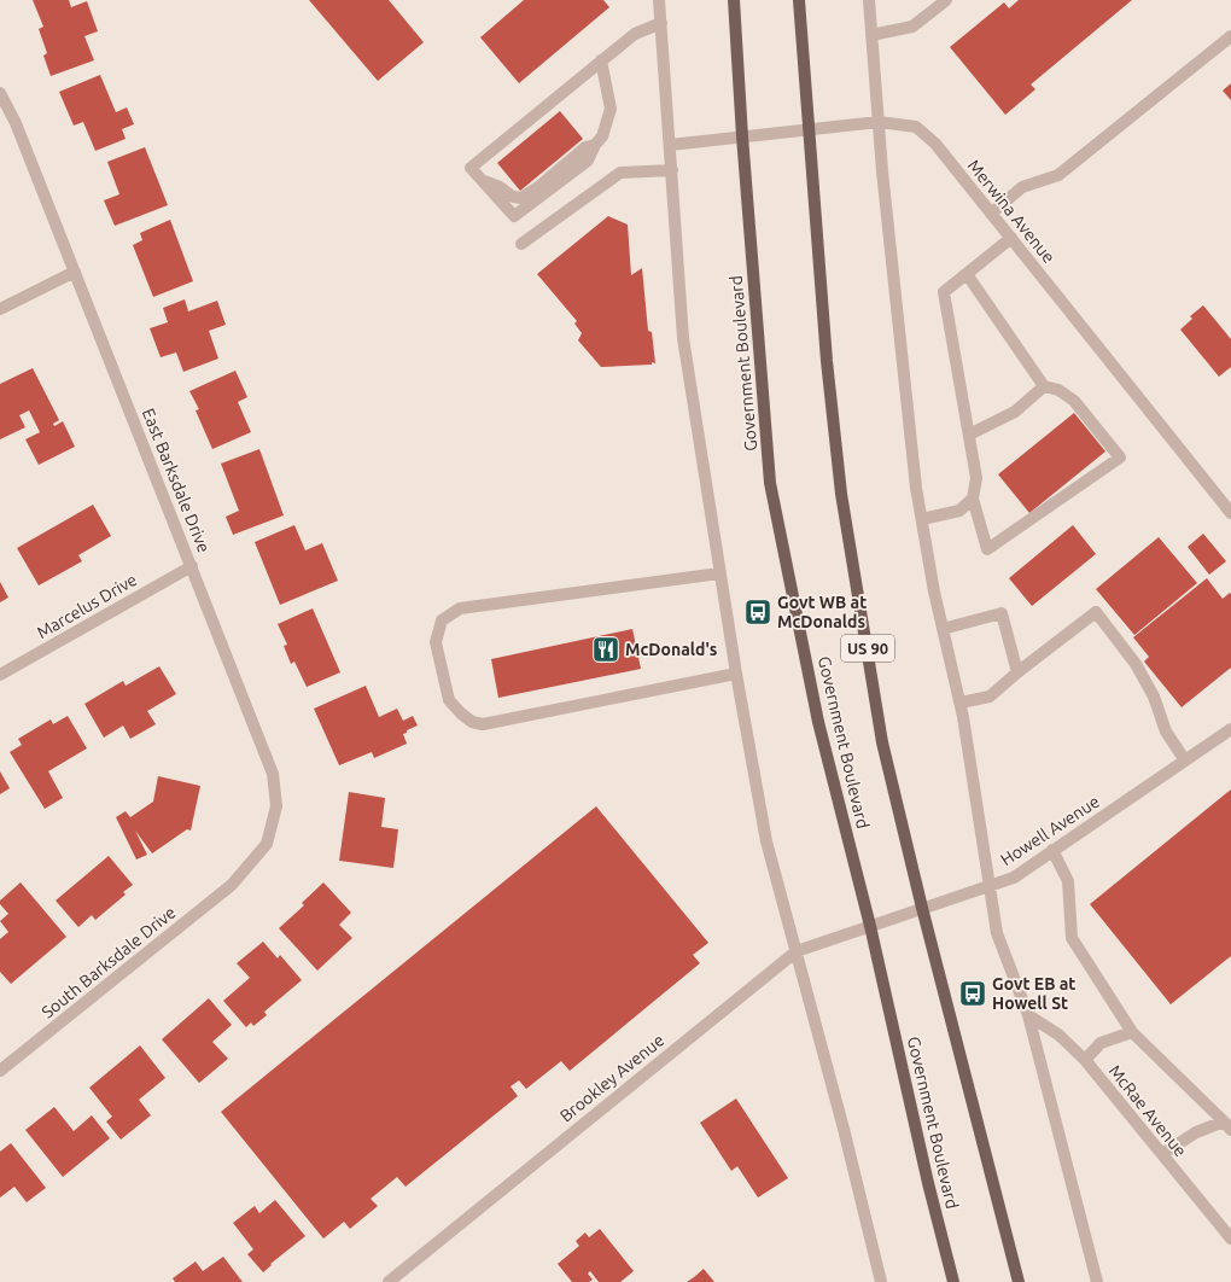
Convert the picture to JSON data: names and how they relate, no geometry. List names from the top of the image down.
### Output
{
  "streets": {
    "main road": ["Government Boulevard", "US 90"],
    "street": [
      "Merwina Avenue",
      "East Barksdale Drive",
      "Marcelus Drive",
      "Howell Avenue",
      "South Barksdale Drive",
      "Brookley Avenue",
      "McRae Avenue"
    ]
  },
  "crossings": [
    ["Merwina Avenue", "Government Boulevard"],
    ["Merwina Avenue", "US 90"],
    ["Government Boulevard", "Howell Avenue"],
    ["Government Boulevard", "Brookley Avenue"],
    ["East Barksdale Drive", "Marcelus Drive"],
    ["East Barksdale Drive", "South Barksdale Drive"],
    ["US 90", "Howell Avenue"],
    ["Howell Avenue", "Brookley Avenue"]
  ],
  "places": {
    "bus stop": ["Govt WB at McDonalds", "Govt EB at Howell St"],
    "restaurant": ["McDonald's"]
  }
}
